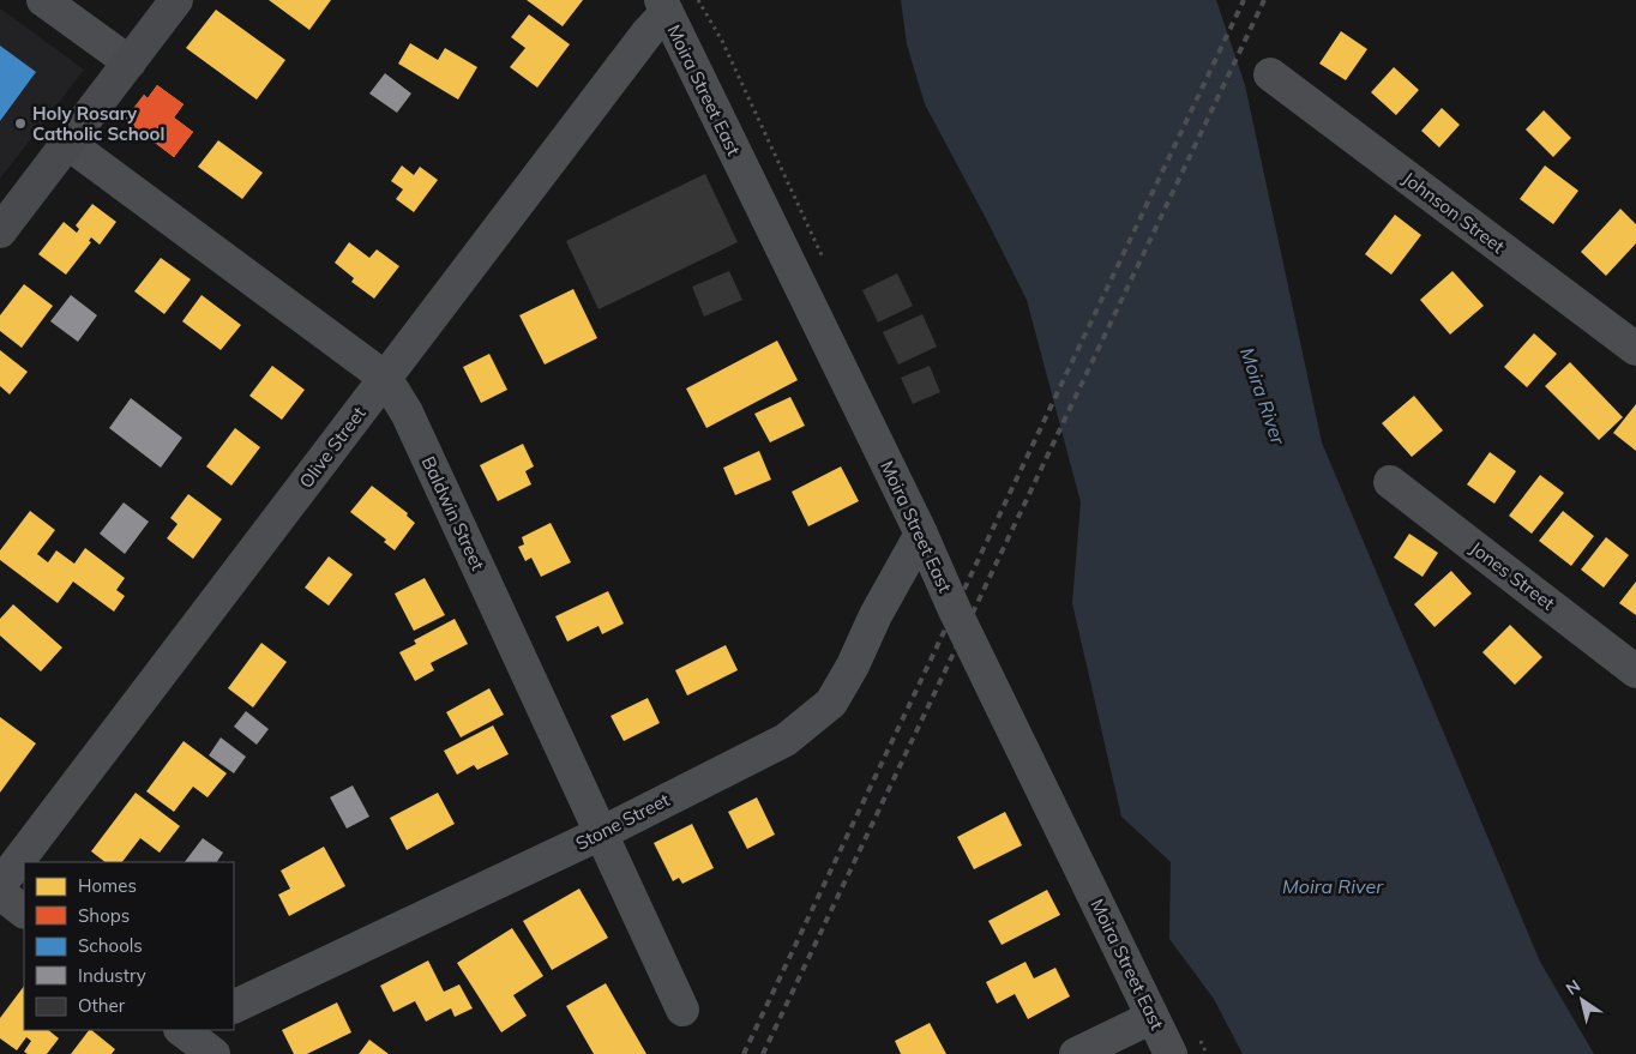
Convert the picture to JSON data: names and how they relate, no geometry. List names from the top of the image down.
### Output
{
  "streets": {
    "street": [
      "Moira Street East",
      "Johnson Street",
      "Olive Street",
      "Baldwin Street",
      "Jones Street",
      "Stone Street"
    ]
  },
  "crossings": [
    ["Moira Street East", "Olive Street"],
    ["Moira Street East", "Stone Street"],
    ["Olive Street", "Baldwin Street"],
    ["Baldwin Street", "Stone Street"]
  ],
  "water": ["Moira River"],
  "places": ["Holy Rosary Catholic School"],
  "legend": [
    "Homes",
    "Shops",
    "Schools",
    "Industry",
    "Other"
  ],
  "north": "top left"
}
